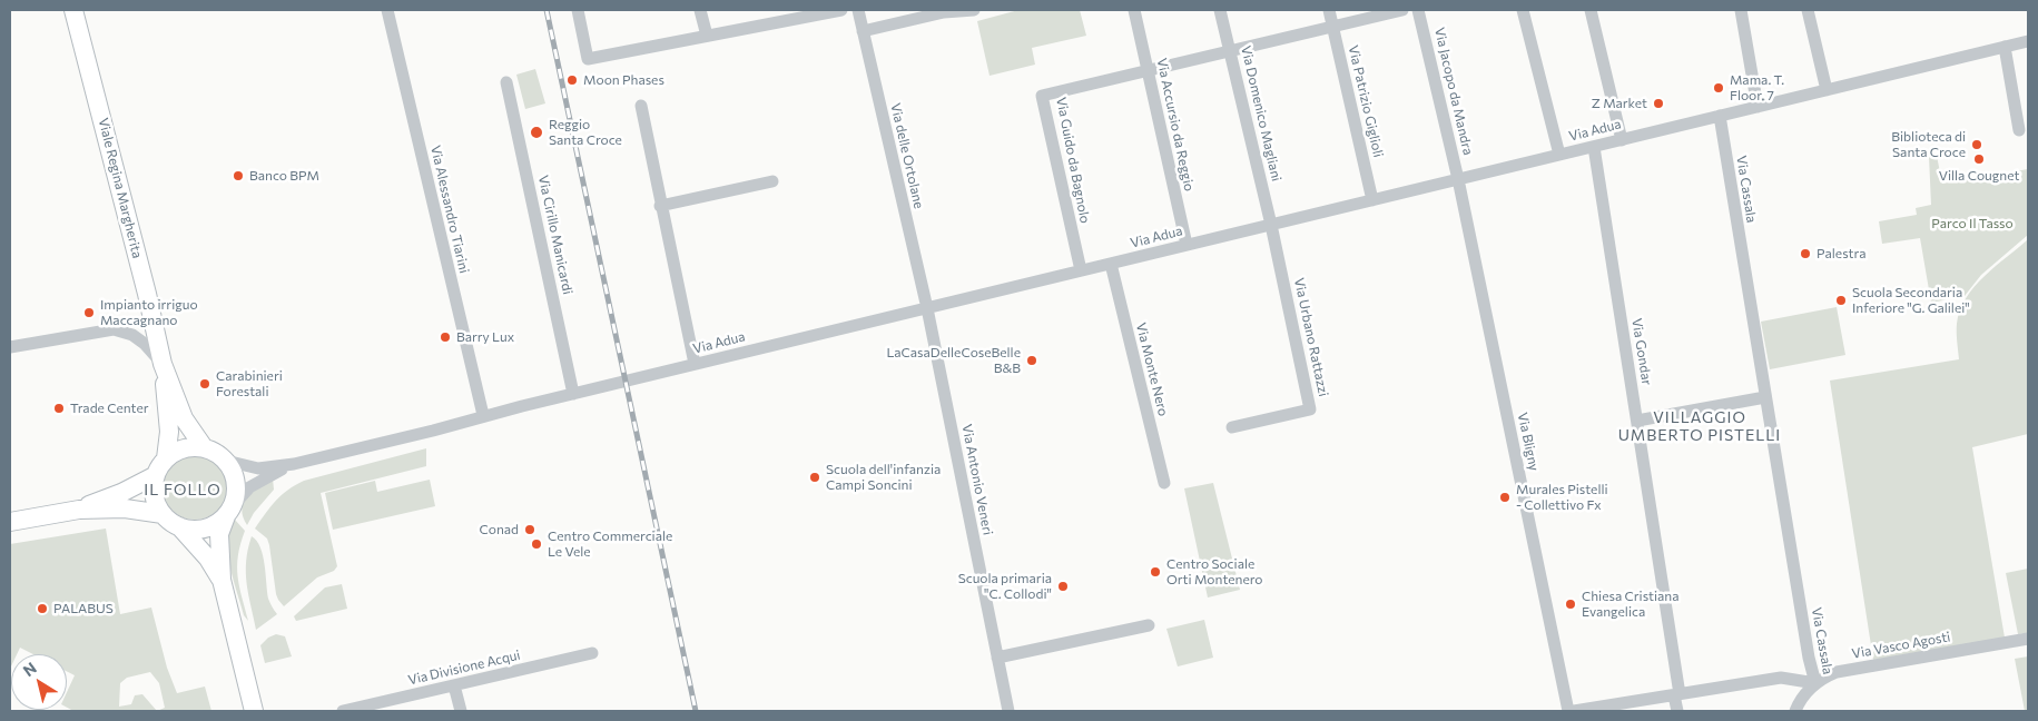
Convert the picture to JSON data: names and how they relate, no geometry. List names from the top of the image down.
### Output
{
  "streets": {
    "main road": ["Viale Regina Margherita"],
    "street": [
      "Via Jacopo da Mandra",
      "Via Patrizio Giglioli",
      "Via Domenico Magliani",
      "Via Accursio da Reggio",
      "Via Adua",
      "Via delle Ortolane",
      "Via Guido da Bagnolo",
      "Via Cassala",
      "Via Alessandro Tiarini",
      "Via Cirillo Manicardi",
      "Via Urbano Rattazzi",
      "Via Gondar",
      "Via Monte Nero",
      "Via Bligny",
      "Via Antonio Veneri",
      "Via Vasco Agosti",
      "Via Divisione Acqui"
    ]
  },
  "crossings": [
    ["Via Jacopo da Mandra", "Via Adua"],
    ["Via Jacopo da Mandra", "Via Bligny"],
    ["Via Patrizio Giglioli", "Via Adua"],
    ["Via Domenico Magliani", "Via Adua"],
    ["Via Domenico Magliani", "Via Urbano Rattazzi"],
    ["Via Accursio da Reggio", "Via Adua"],
    ["Via Accursio da Reggio", "Via Guido da Bagnolo"],
    ["Via Adua", "Via delle Ortolane"],
    ["Via Adua", "Via Guido da Bagnolo"],
    ["Via Adua", "Viale Regina Margherita"],
    ["Via Adua", "Via Cassala"],
    ["Via Adua", "Via Alessandro Tiarini"],
    ["Via Adua", "Via Cirillo Manicardi"],
    ["Via Adua", "Via Urbano Rattazzi"],
    ["Via Adua", "Via Gondar"],
    ["Via Adua", "Via Monte Nero"],
    ["Via Adua", "Via Bligny"],
    ["Via Adua", "Via Antonio Veneri"],
    ["Via delle Ortolane", "Via Antonio Veneri"],
    ["Via Cassala", "Via Gondar"],
    ["Via Cassala", "Via Vasco Agosti"]
  ],
  "districts": ["VILLAGGIO UMBERTO PISTELLI", "IL FOLLO"],
  "parks": ["Parco Il Tasso"],
  "places": [
    "Moon Phases",
    "Mama. T. Floor. 7",
    "Z Market",
    "Reggio Santa Croce",
    "Biblioteca di Santa Croce",
    "Villa Cougnet",
    "Banco BPM",
    "Palestra",
    "Scuola Secondaria Inferiore \"G. Galilei\"",
    "Impianto irriguo Maccagnano",
    "Barry Lux",
    "LaCasaDelleCoseBelle B&B",
    "Carabinieri Forestali",
    "Trade Center",
    "Scuola dell'infanzia Campi Soncini",
    "Murales Pistelli - Collettivo Fx",
    "Conad",
    "Centro Commerciale Le Vele",
    "Centro Sociale Orti Montenero",
    "Scuola primaria \"C. Collodi\"",
    "Chiesa Cristiana Evangelica",
    "PALABUS"
  ],
  "north": "top left"
}
